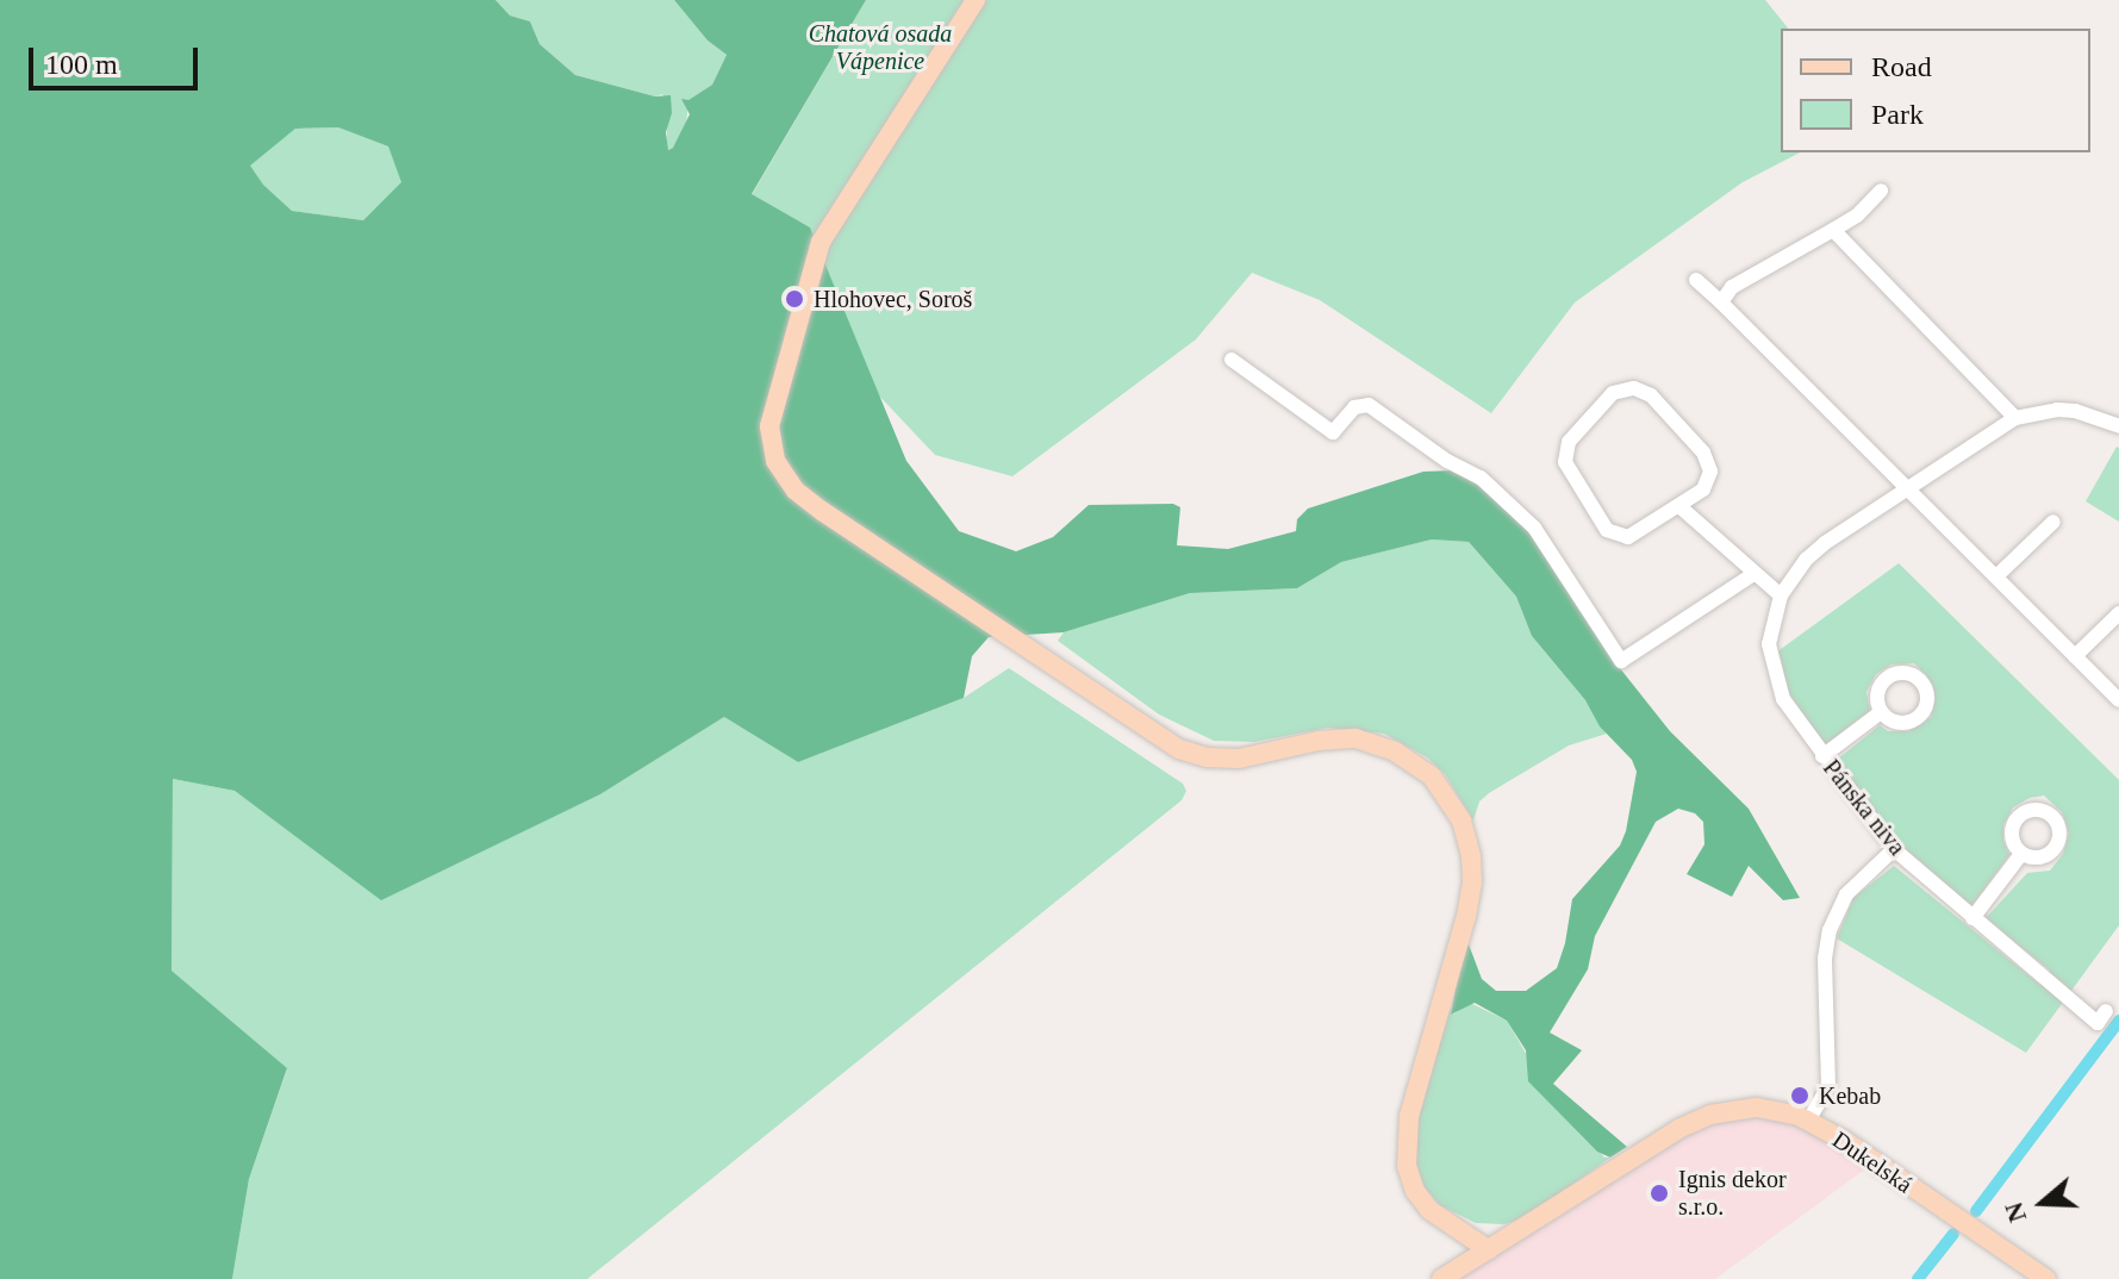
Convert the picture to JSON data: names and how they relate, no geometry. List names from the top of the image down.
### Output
{
  "streets": {
    "main road": ["Dukelská"],
    "street": ["Pánska niva"]
  },
  "parks": ["Chatová osada Vápenice"],
  "places": ["Hlohovec, Soroš", "Kebab", "Ignis dekor s.r.o."],
  "legend": ["Road", "Park"],
  "scale_bar": "100 m",
  "north": "left"
}
